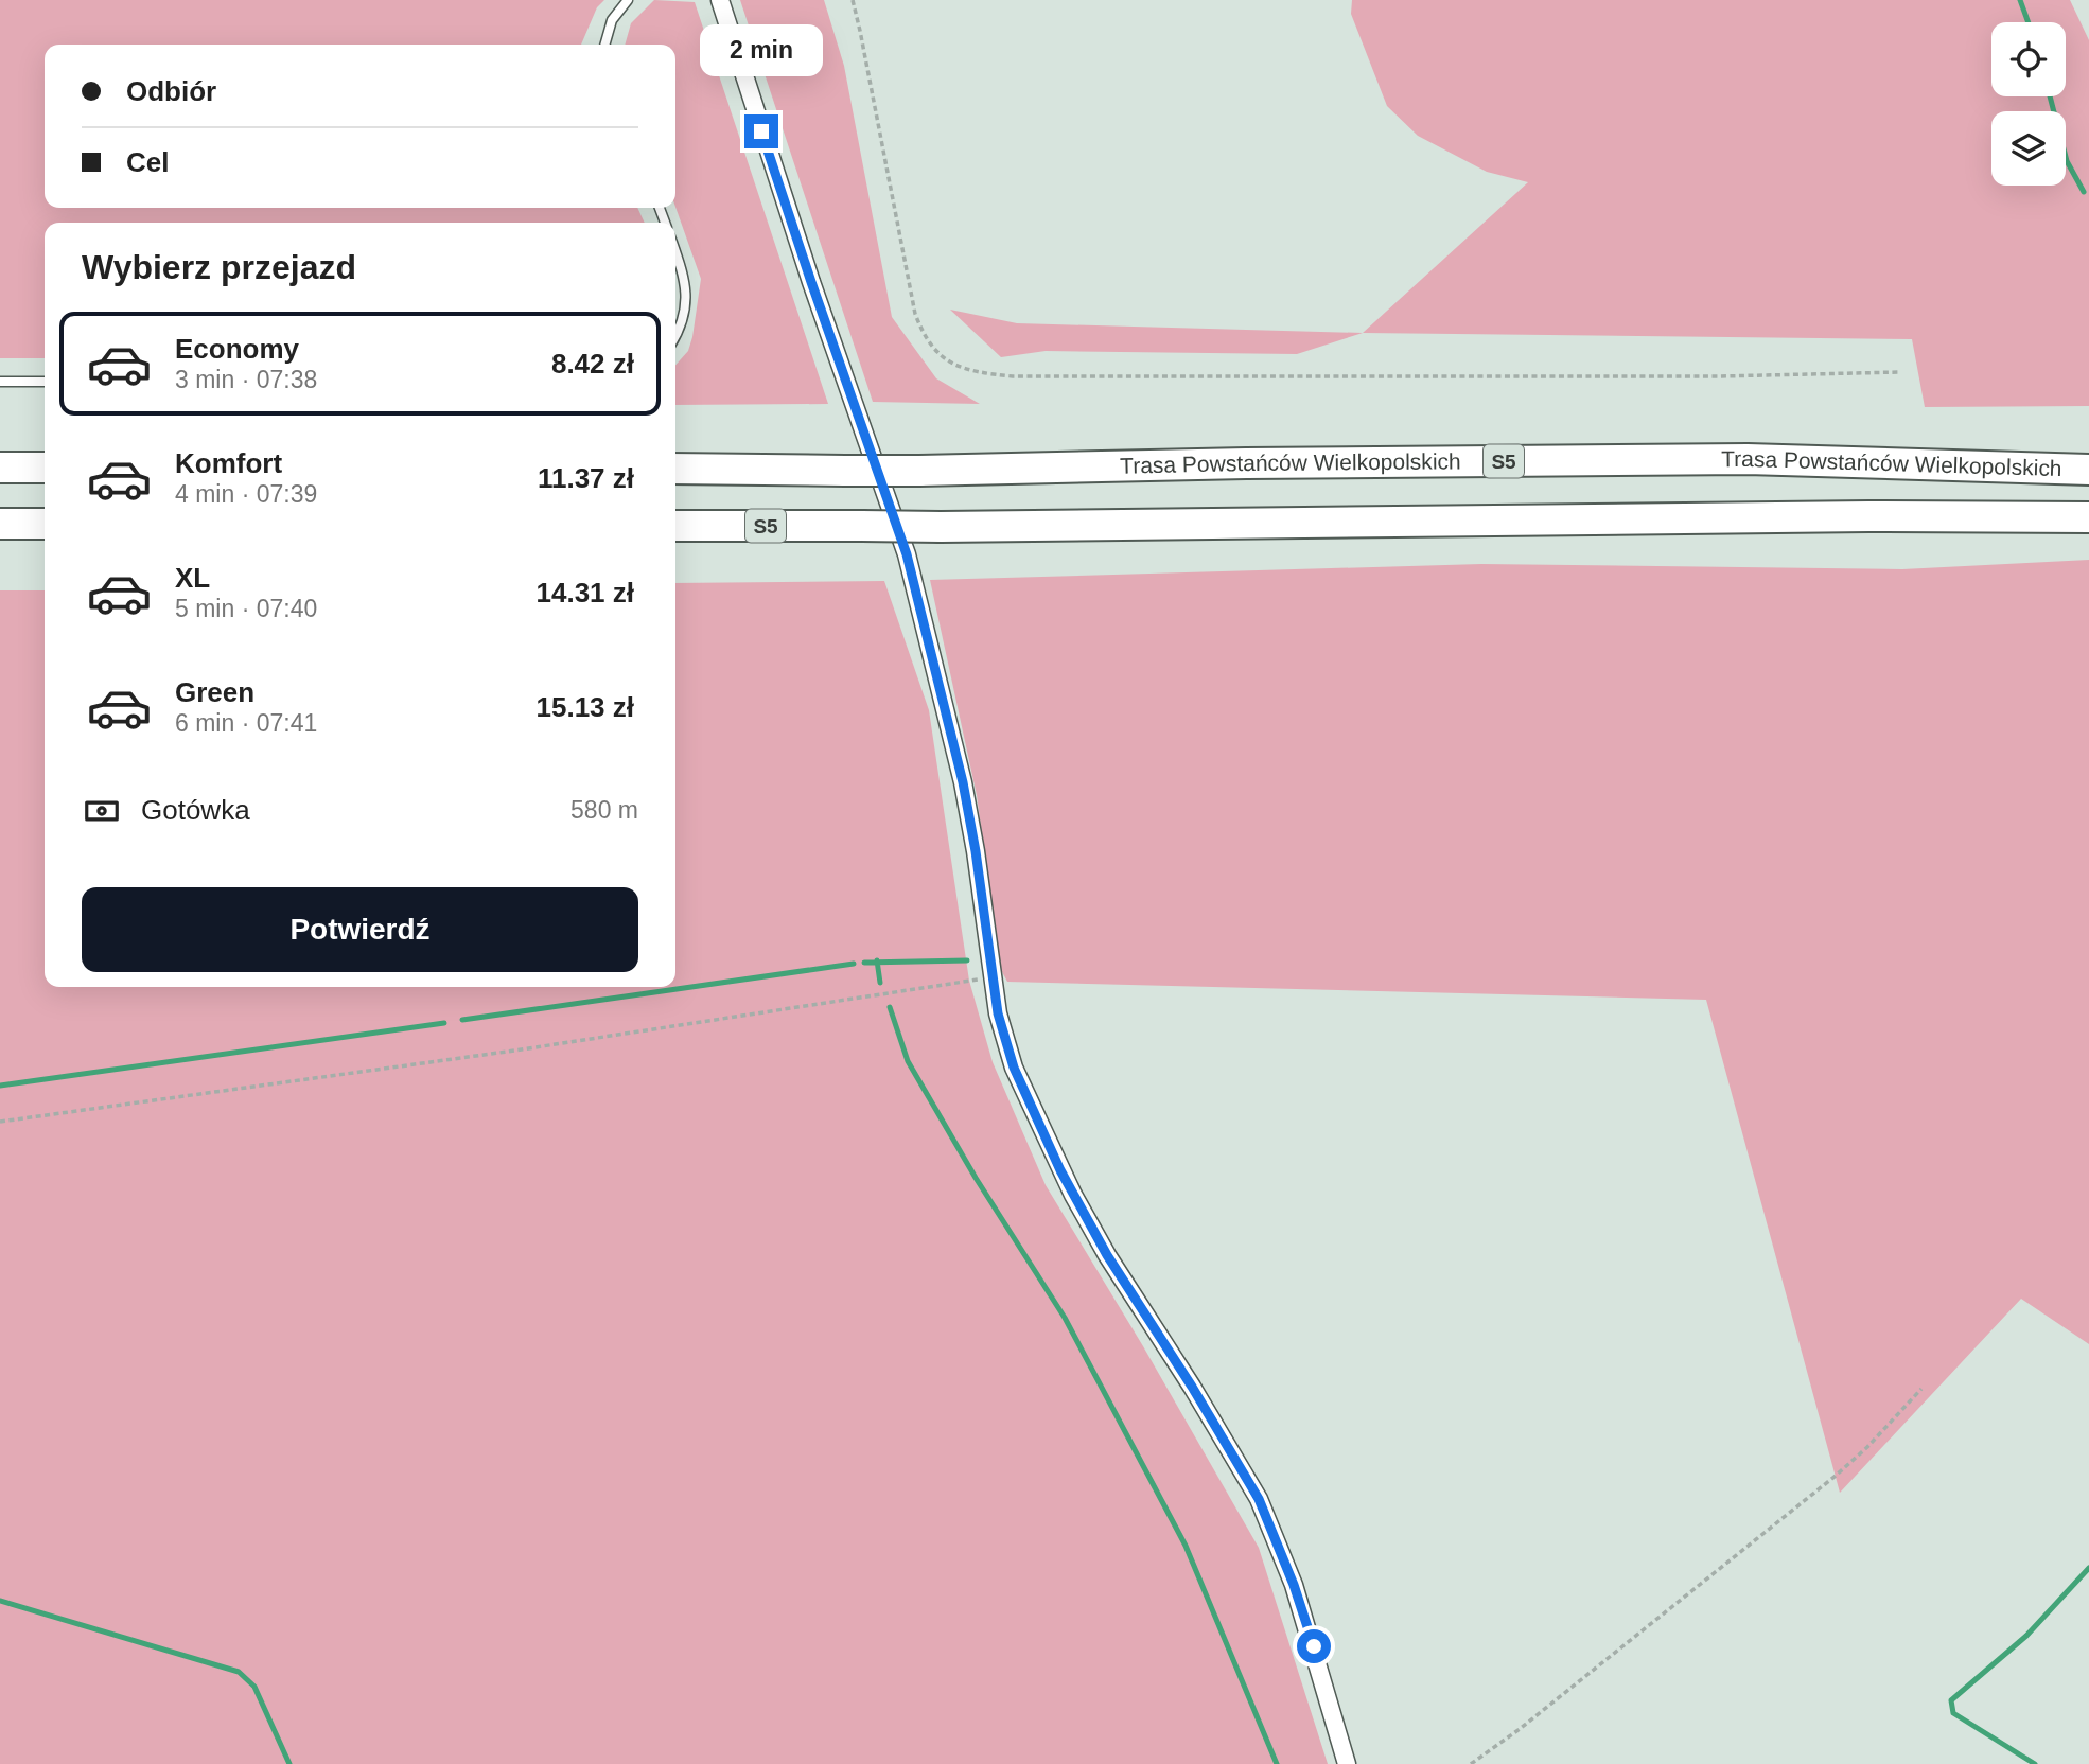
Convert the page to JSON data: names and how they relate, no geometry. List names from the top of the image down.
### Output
{
  "streets": {
    "highway": ["S5", "Trasa Powstańców Wielkopolskich"]
  },
  "page": {
    "bubble": "2 min",
    "banner": ["Odbiór", "Cel"],
    "heading": "Wybierz przejazd",
    "list": [
      {
        "name": "Economy",
        "note": "3 min · 07:38",
        "value": "8.42 zł"
      },
      {
        "name": "Komfort",
        "note": "4 min · 07:39",
        "value": "11.37 zł"
      },
      {
        "name": "XL",
        "note": "5 min · 07:40",
        "value": "14.31 zł"
      },
      {
        "name": "Green",
        "note": "6 min · 07:41",
        "value": "15.13 zł"
      }
    ],
    "pay": ["Gotówka", "580 m"],
    "buttons": "Potwierdź"
  }
}
